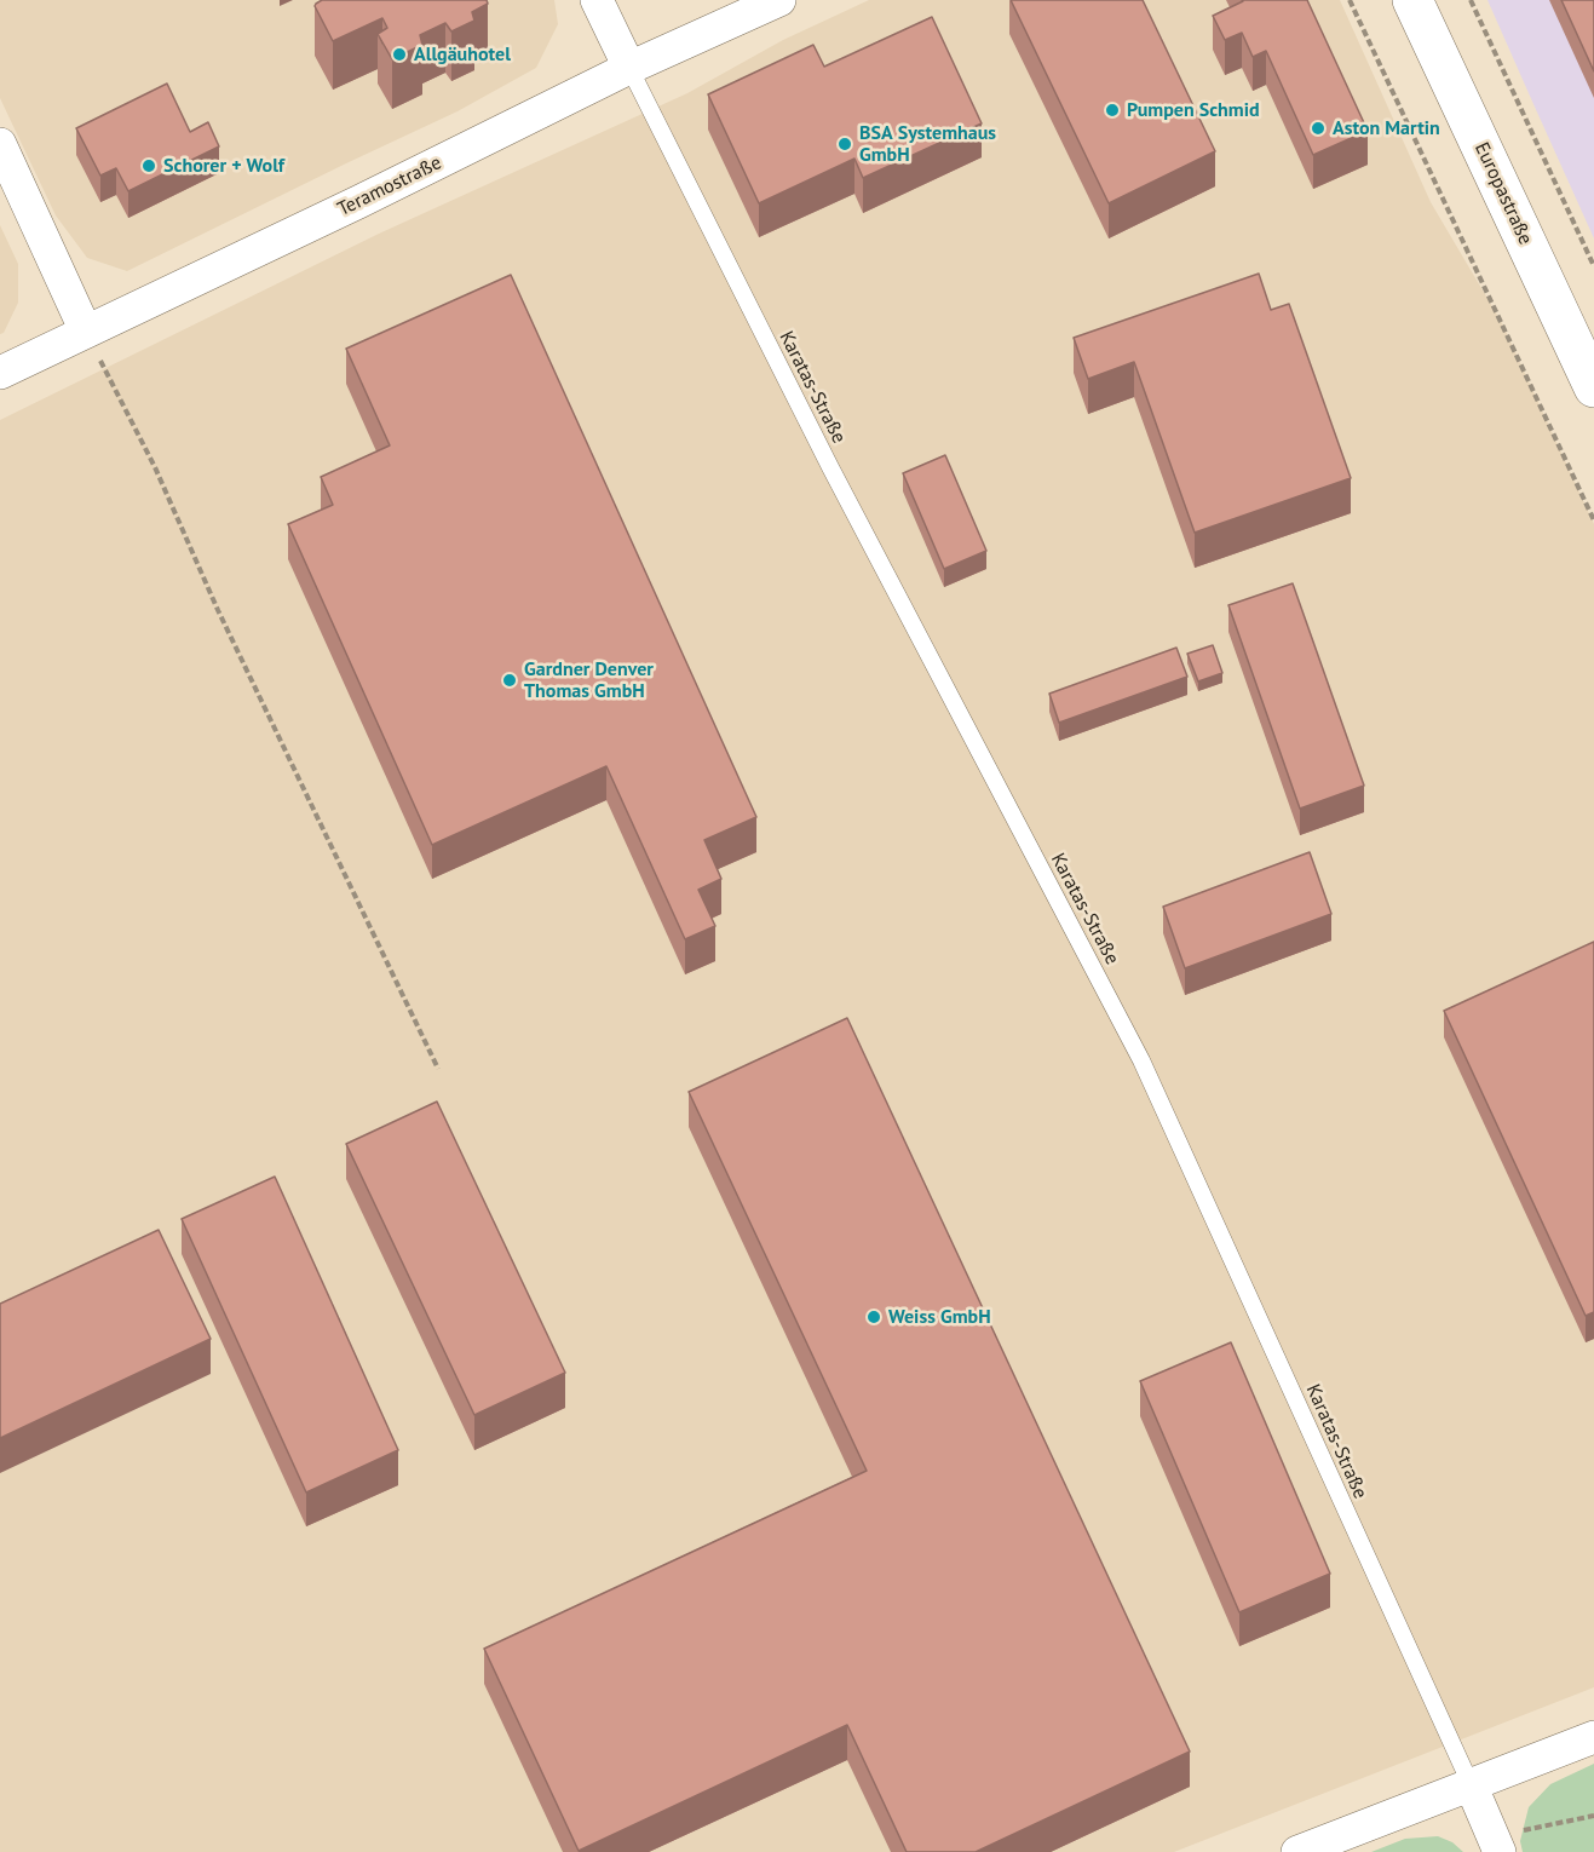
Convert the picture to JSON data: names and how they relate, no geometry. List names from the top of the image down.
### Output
{
  "streets": {
    "main road": ["Europastraße"],
    "street": ["Teramostraße"],
    "lane": ["Karatas-Straße"]
  },
  "crossings": [
    ["Teramostraße", "Karatas-Straße"]
  ],
  "places": [
    "Allgäuhotel",
    "Pumpen Schmid",
    "Aston Martin",
    "BSA Systemhaus GmbH",
    "Schorer + Wolf",
    "Gardner Denver Thomas GmbH",
    "Weiss GmbH"
  ]
}
